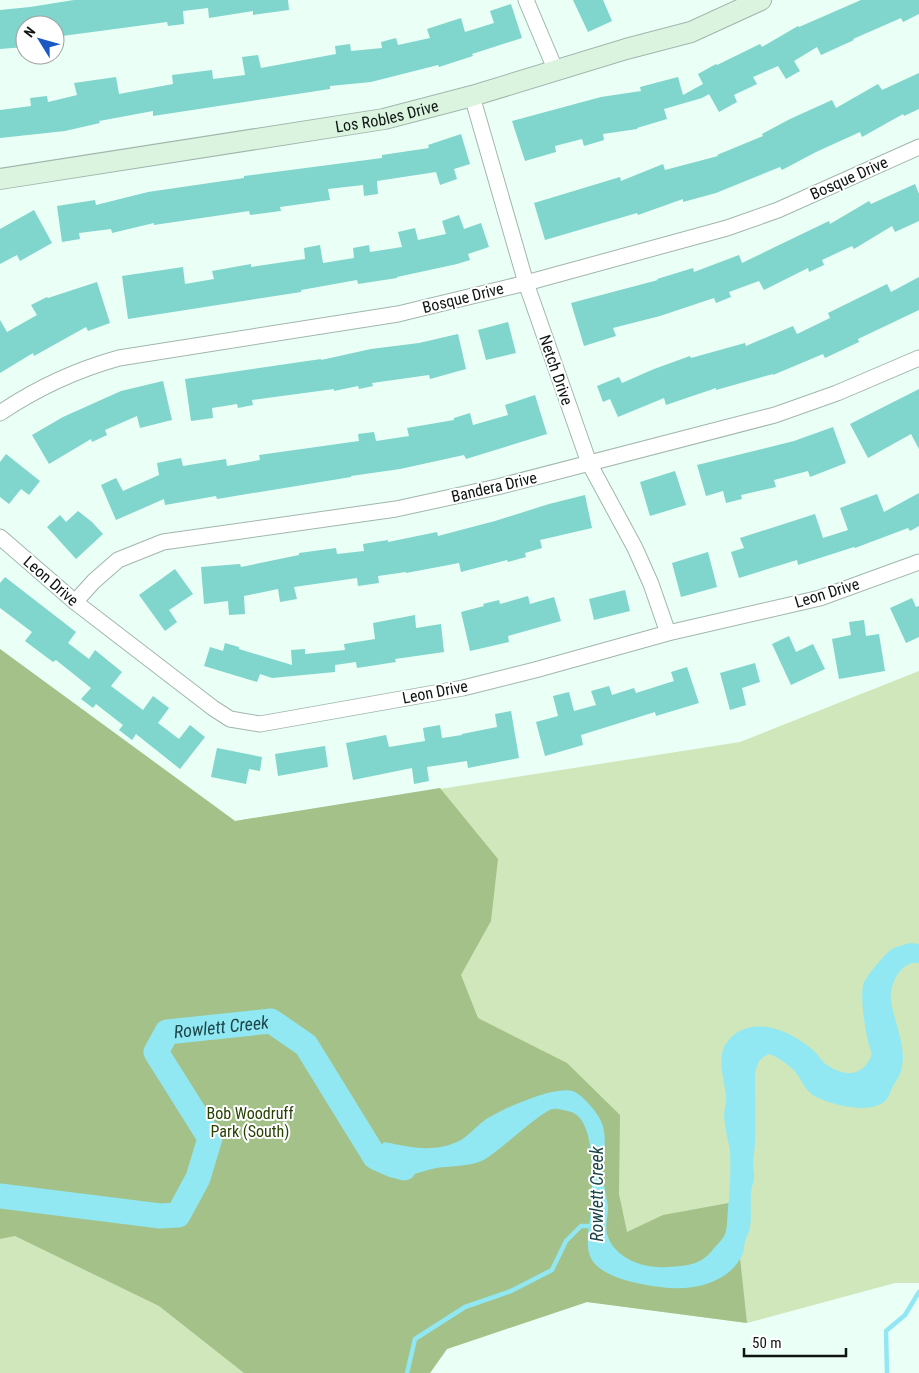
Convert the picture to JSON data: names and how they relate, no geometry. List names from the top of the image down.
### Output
{
  "streets": {
    "street": [
      "Los Robles Drive",
      "Bosque Drive",
      "Netch Drive",
      "Bandera Drive",
      "Leon Drive"
    ]
  },
  "crossings": [
    ["Los Robles Drive", "Netch Drive"],
    ["Bosque Drive", "Netch Drive"],
    ["Netch Drive", "Bandera Drive"],
    ["Netch Drive", "Leon Drive"],
    ["Bandera Drive", "Leon Drive"]
  ],
  "water": ["Rowlett Creek"],
  "parks": ["Bob Woodruff Park (South)"],
  "scale_bar": "50 m",
  "north": "top left"
}
